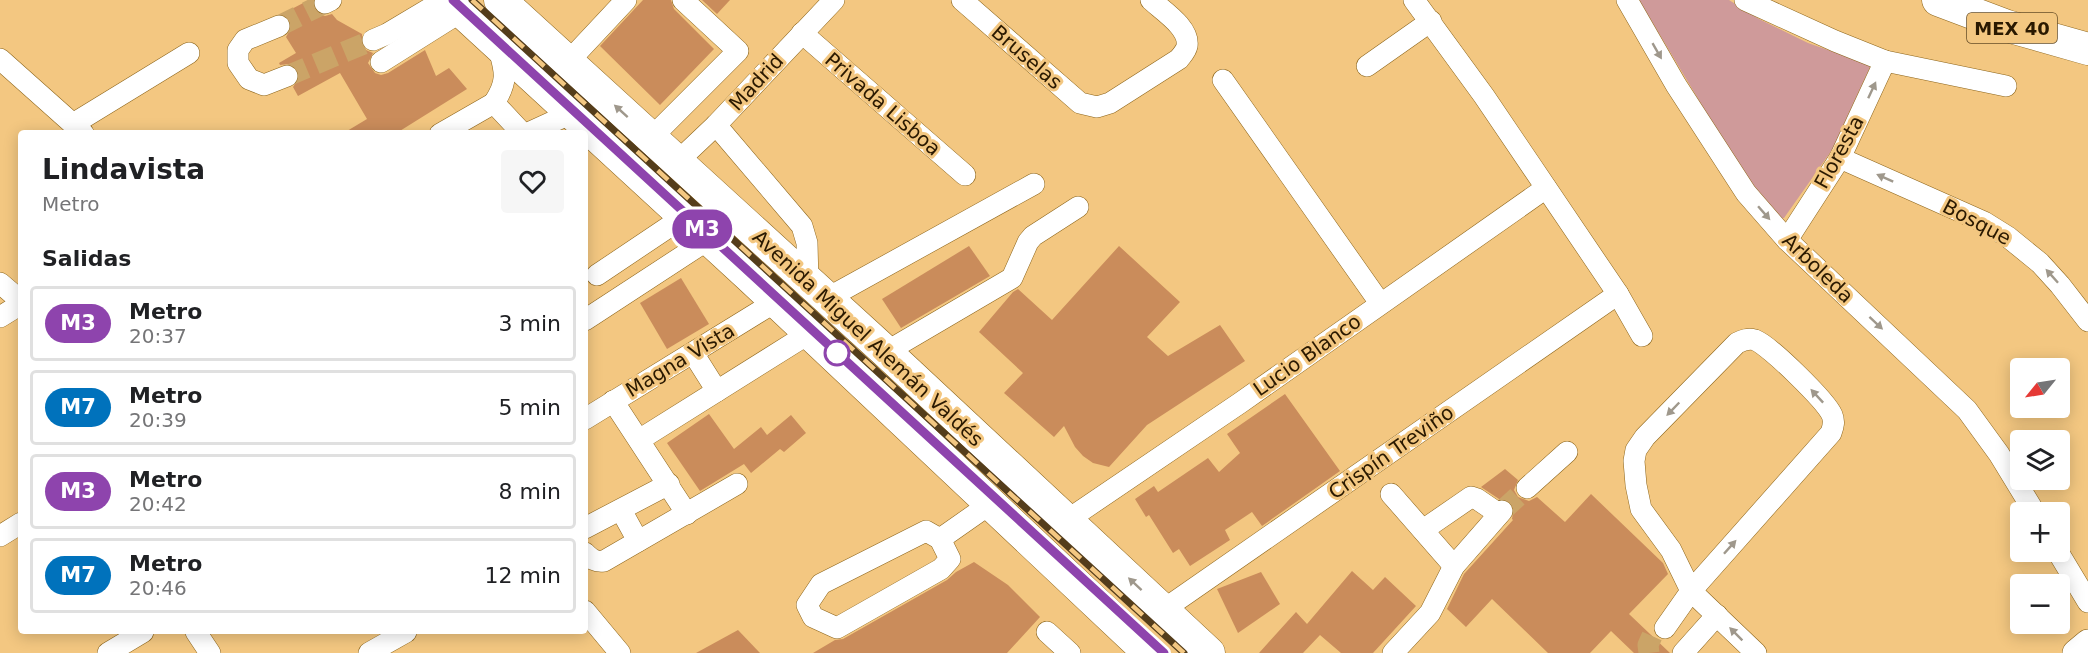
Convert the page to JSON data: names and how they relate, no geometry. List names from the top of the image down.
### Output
{
  "streets": {
    "highway": ["MEX 40", "Avenida Miguel Alemán Valdés"],
    "street": [
      "Bruselas",
      "Madrid",
      "Privada Lisboa",
      "Floresta",
      "Bosque",
      "Arboleda",
      "Lucio Blanco",
      "Magna Vista",
      "Crispín Treviño"
    ]
  },
  "crossings": [
    ["Madrid", "Privada Lisboa"],
    ["Madrid", "Avenida Miguel Alemán Valdés"],
    ["Floresta", "Bosque"],
    ["Floresta", "Arboleda"],
    ["Avenida Miguel Alemán Valdés", "Lucio Blanco"],
    ["Avenida Miguel Alemán Valdés", "Magna Vista"],
    ["Avenida Miguel Alemán Valdés", "Crispín Treviño"]
  ],
  "one_way": ["Floresta"],
  "lines": ["metro line M3"],
  "north": "bottom left",
  "page": {
    "on_map": "M3",
    "heading": [
      ["Lindavista", "Metro"],
      "Salidas"
    ],
    "list": [
      {
        "mark": "M3",
        "name": "Metro",
        "note": "20:37",
        "value": "3 min"
      },
      {
        "mark": "M7",
        "name": "Metro",
        "note": "20:39",
        "value": "5 min"
      },
      {
        "mark": "M3",
        "name": "Metro",
        "note": "20:42",
        "value": "8 min"
      },
      {
        "mark": "M7",
        "name": "Metro",
        "note": "20:46",
        "value": "12 min"
      }
    ],
    "map_buttons": ["+", "−"]
  }
}
